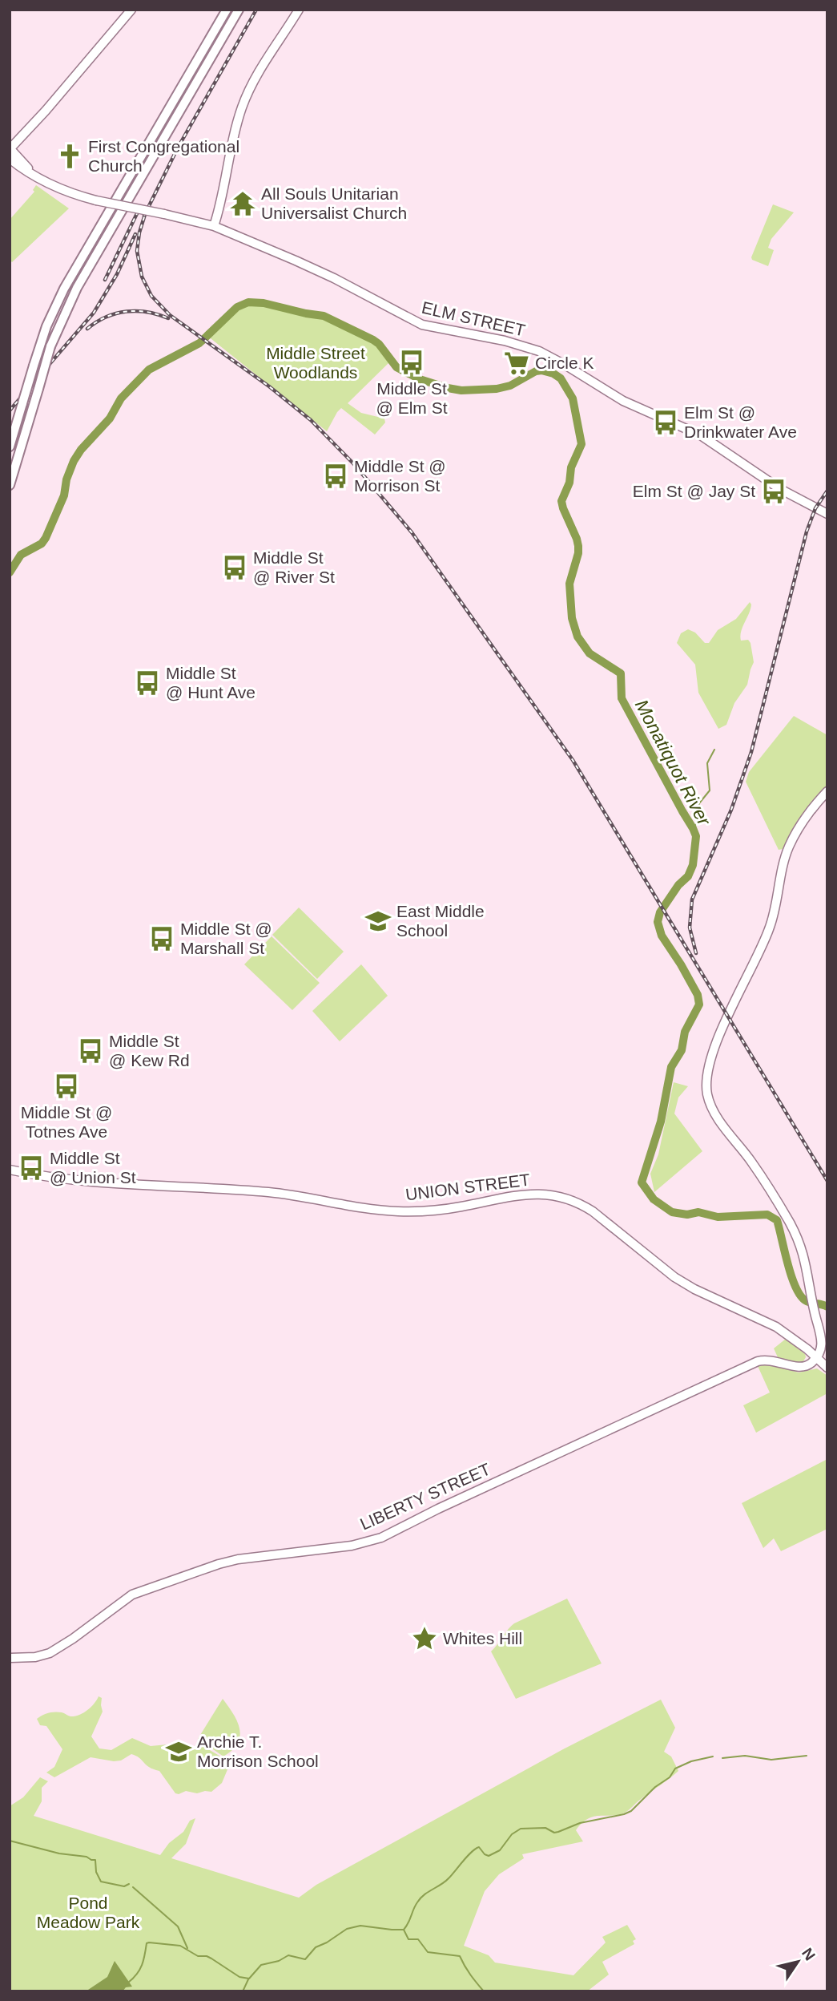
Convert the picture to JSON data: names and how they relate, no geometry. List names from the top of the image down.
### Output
{
  "streets": {
    "main road": ["ELM STREET", "UNION STREET", "LIBERTY STREET"]
  },
  "crossings": [
    ["UNION STREET", "LIBERTY STREET"]
  ],
  "water": ["Monatiquot River"],
  "parks": ["Middle Street Woodlands", "Pond Meadow Park"],
  "places": {
    "church": ["First Congregational Church"],
    "temple": ["All Souls Unitarian Universalist Church"],
    "bus stop": [
      "Middle St @ Elm St",
      "Elm St @ Drinkwater Ave",
      "Middle St @ Morrison St",
      "Elm St @ Jay St",
      "Middle St @ River St",
      "Middle St @ Hunt Ave",
      "Middle St @ Marshall St",
      "Middle St @ Kew Rd",
      "Middle St @ Totnes Ave",
      "Middle St @ Union St"
    ],
    "supermarket": ["Circle K"],
    "school or university": ["East Middle School", "Archie T. Morrison School"],
    "place": ["Whites Hill"]
  },
  "north": "top right"
}
